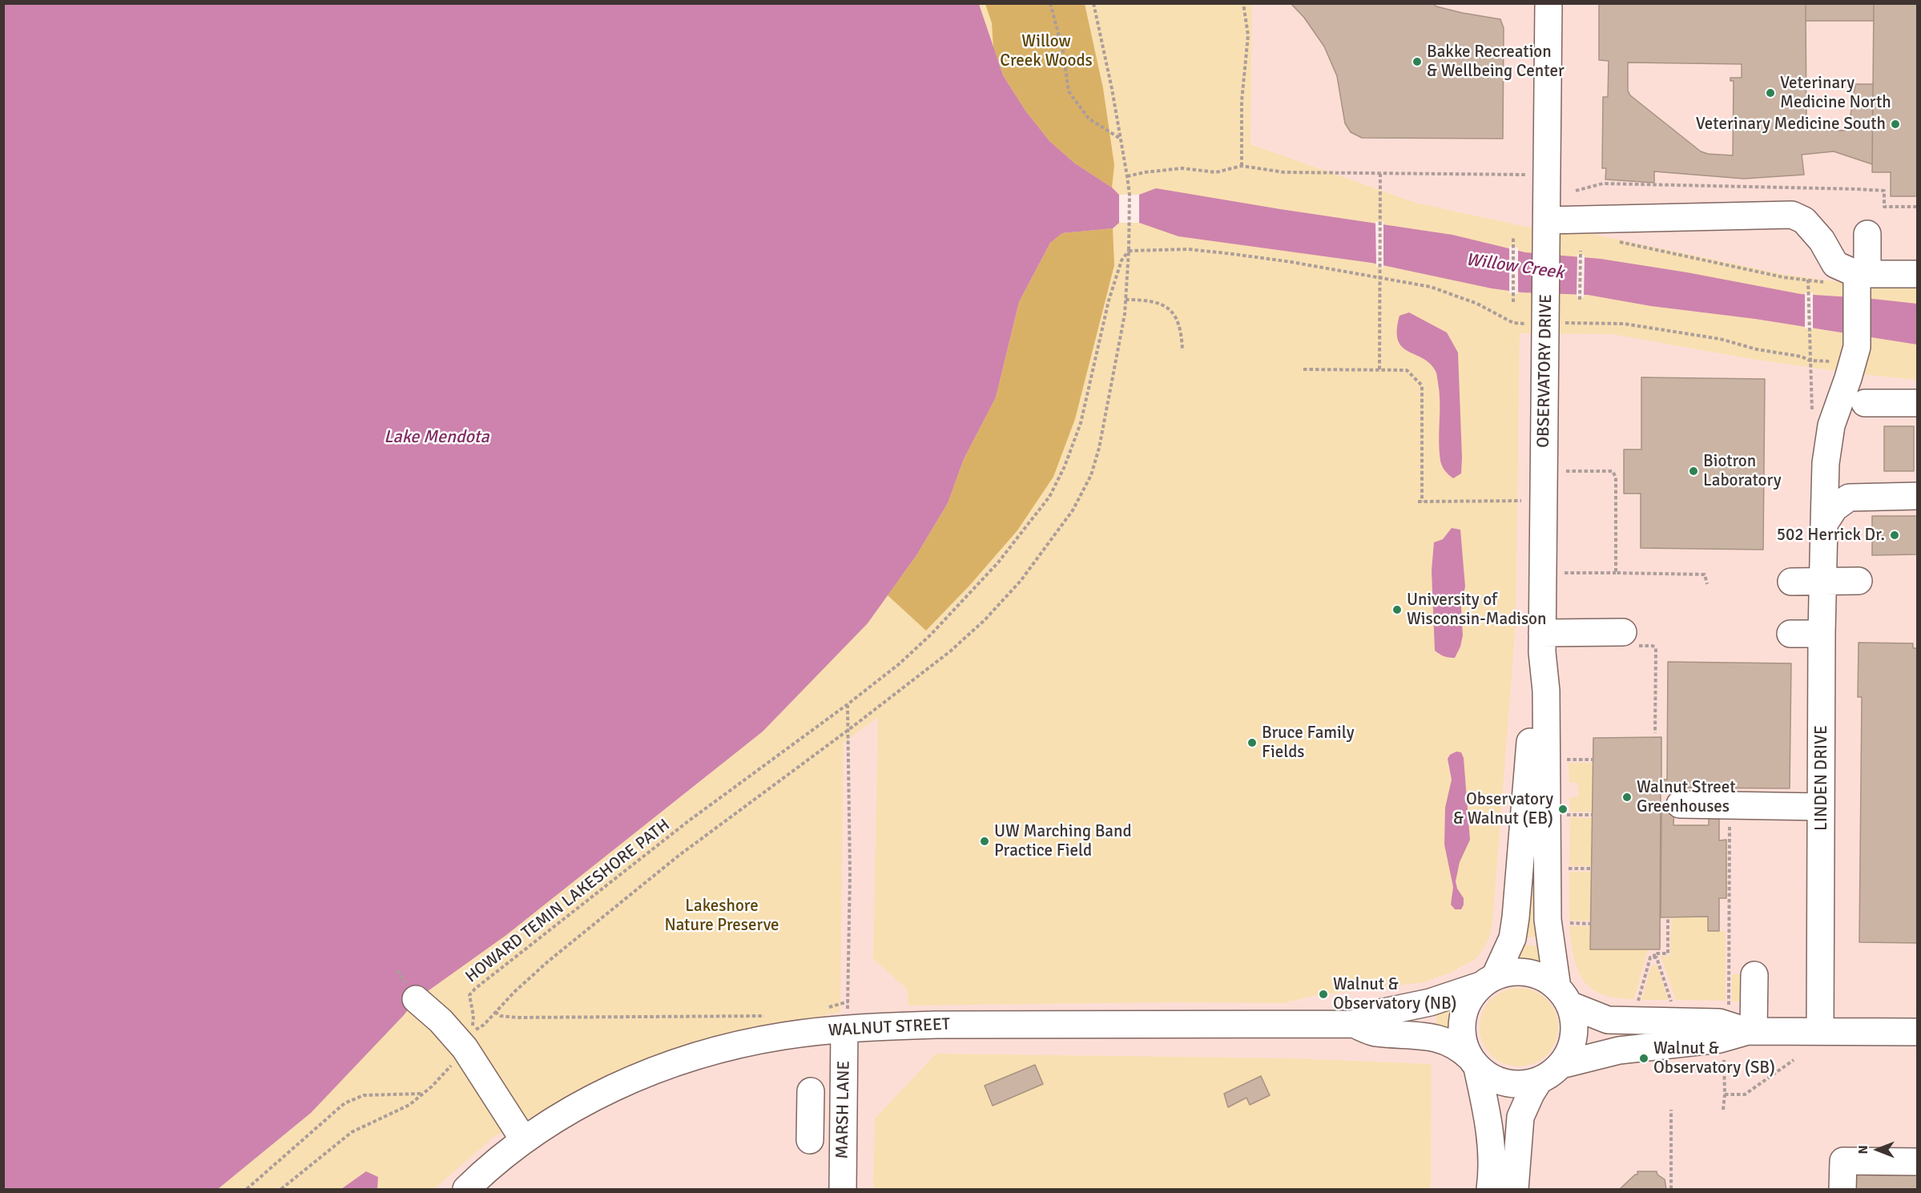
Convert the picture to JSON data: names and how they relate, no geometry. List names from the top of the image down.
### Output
{
  "streets": {
    "street": [
      "OBSERVATORY DRIVE",
      "LINDEN DRIVE",
      "WALNUT STREET",
      "MARSH LANE"
    ],
    "path": ["HOWARD TEMIN LAKESHORE PATH"]
  },
  "crossings": [
    ["OBSERVATORY DRIVE", "WALNUT STREET"],
    ["WALNUT STREET", "MARSH LANE"]
  ],
  "water": ["Willow Creek", "Lake Mendota"],
  "parks": ["Willow Creek Woods", "Lakeshore Nature Preserve"],
  "places": [
    "Bakke Recreation & Wellbeing Center",
    "Veterinary Medicine North",
    "Veterinary Medicine South",
    "Biotron Laboratory",
    "502 Herrick Dr.",
    "University of Wisconsin-Madison",
    "Bruce Family Fields",
    "Walnut Street Greenhouses",
    "Observatory & Walnut (EB)",
    "UW Marching Band Practice Field",
    "Walnut & Observatory (NB)",
    "Walnut & Observatory (SB)"
  ],
  "north": "left"
}
